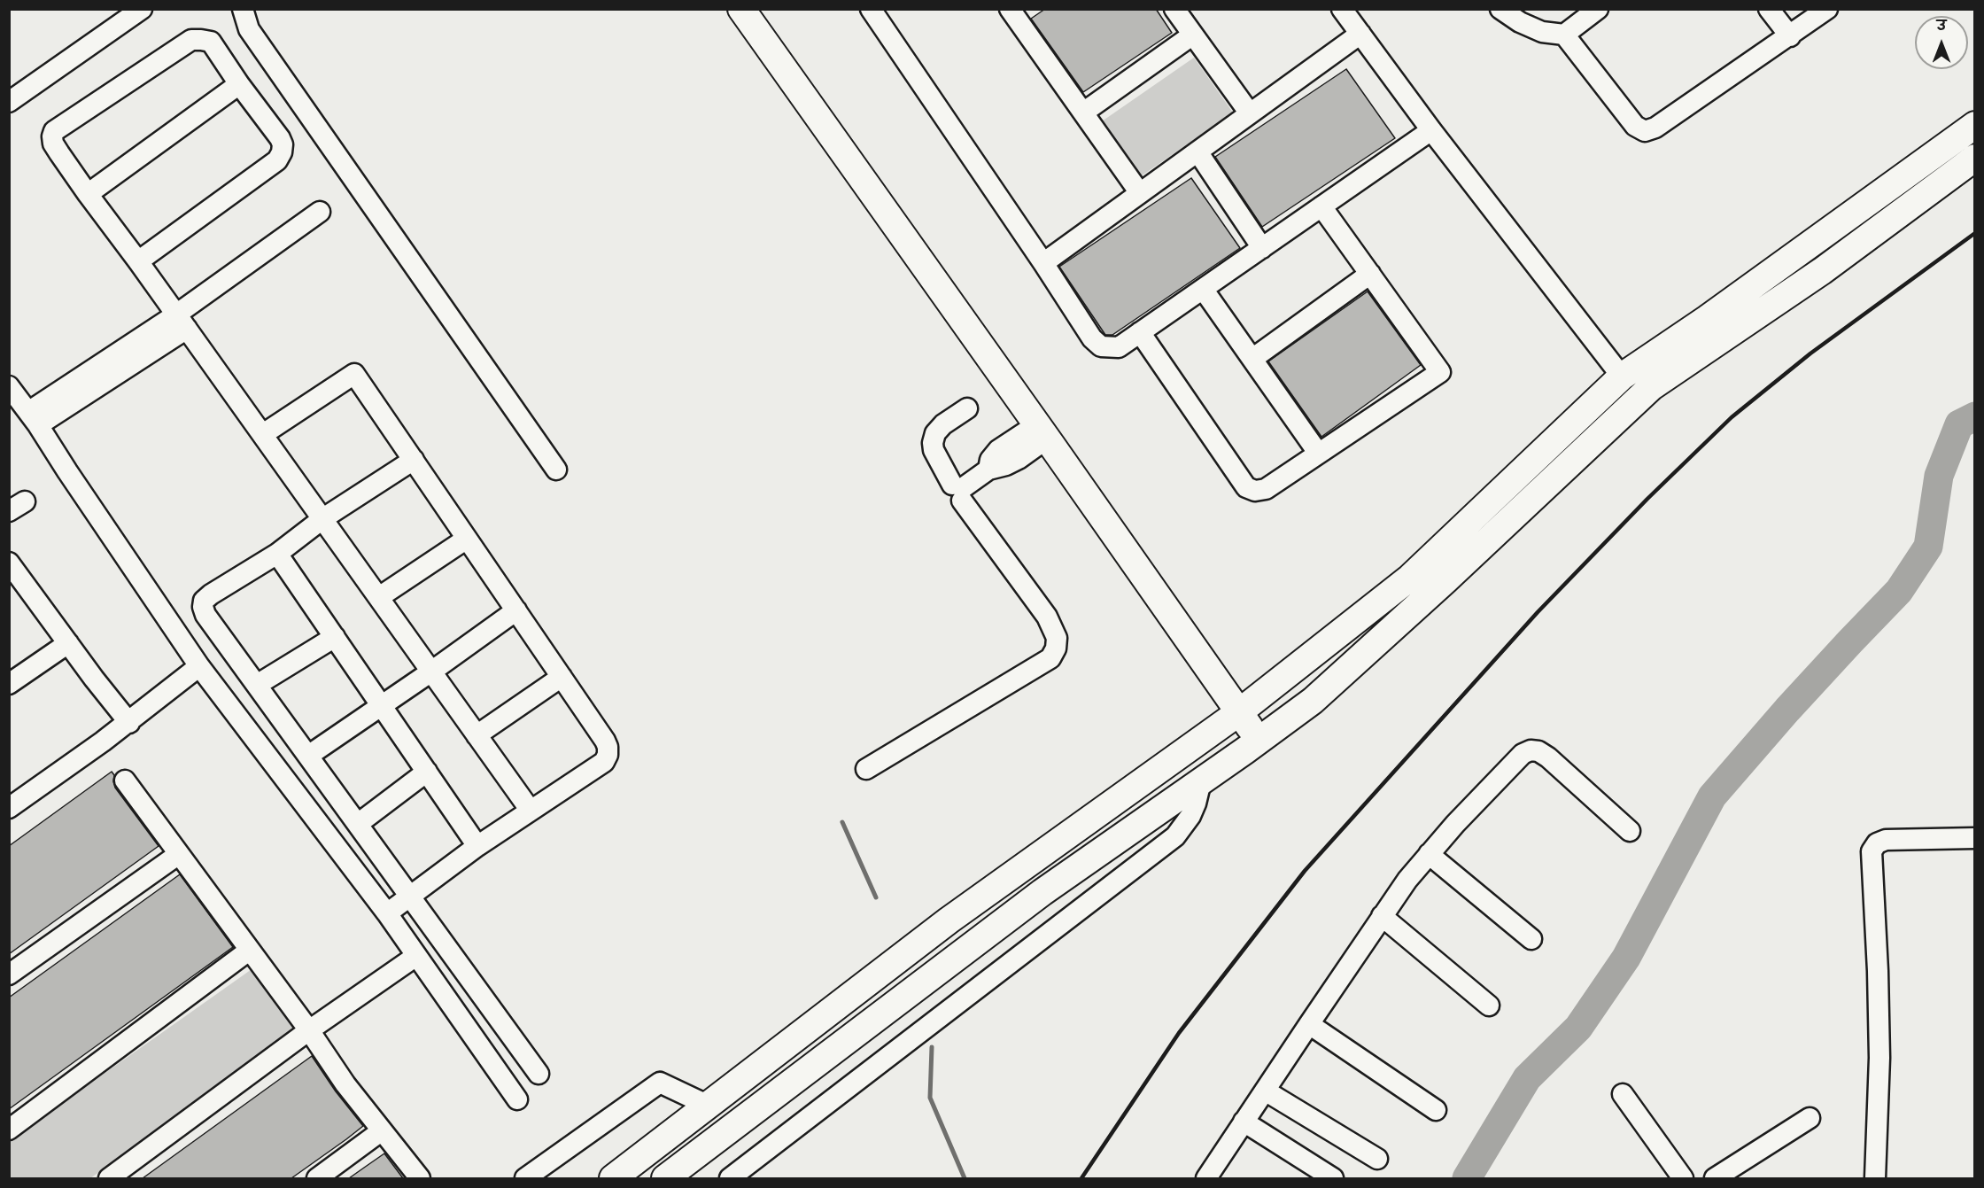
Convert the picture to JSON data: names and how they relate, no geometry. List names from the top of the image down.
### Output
{
  "north": "top"
}
